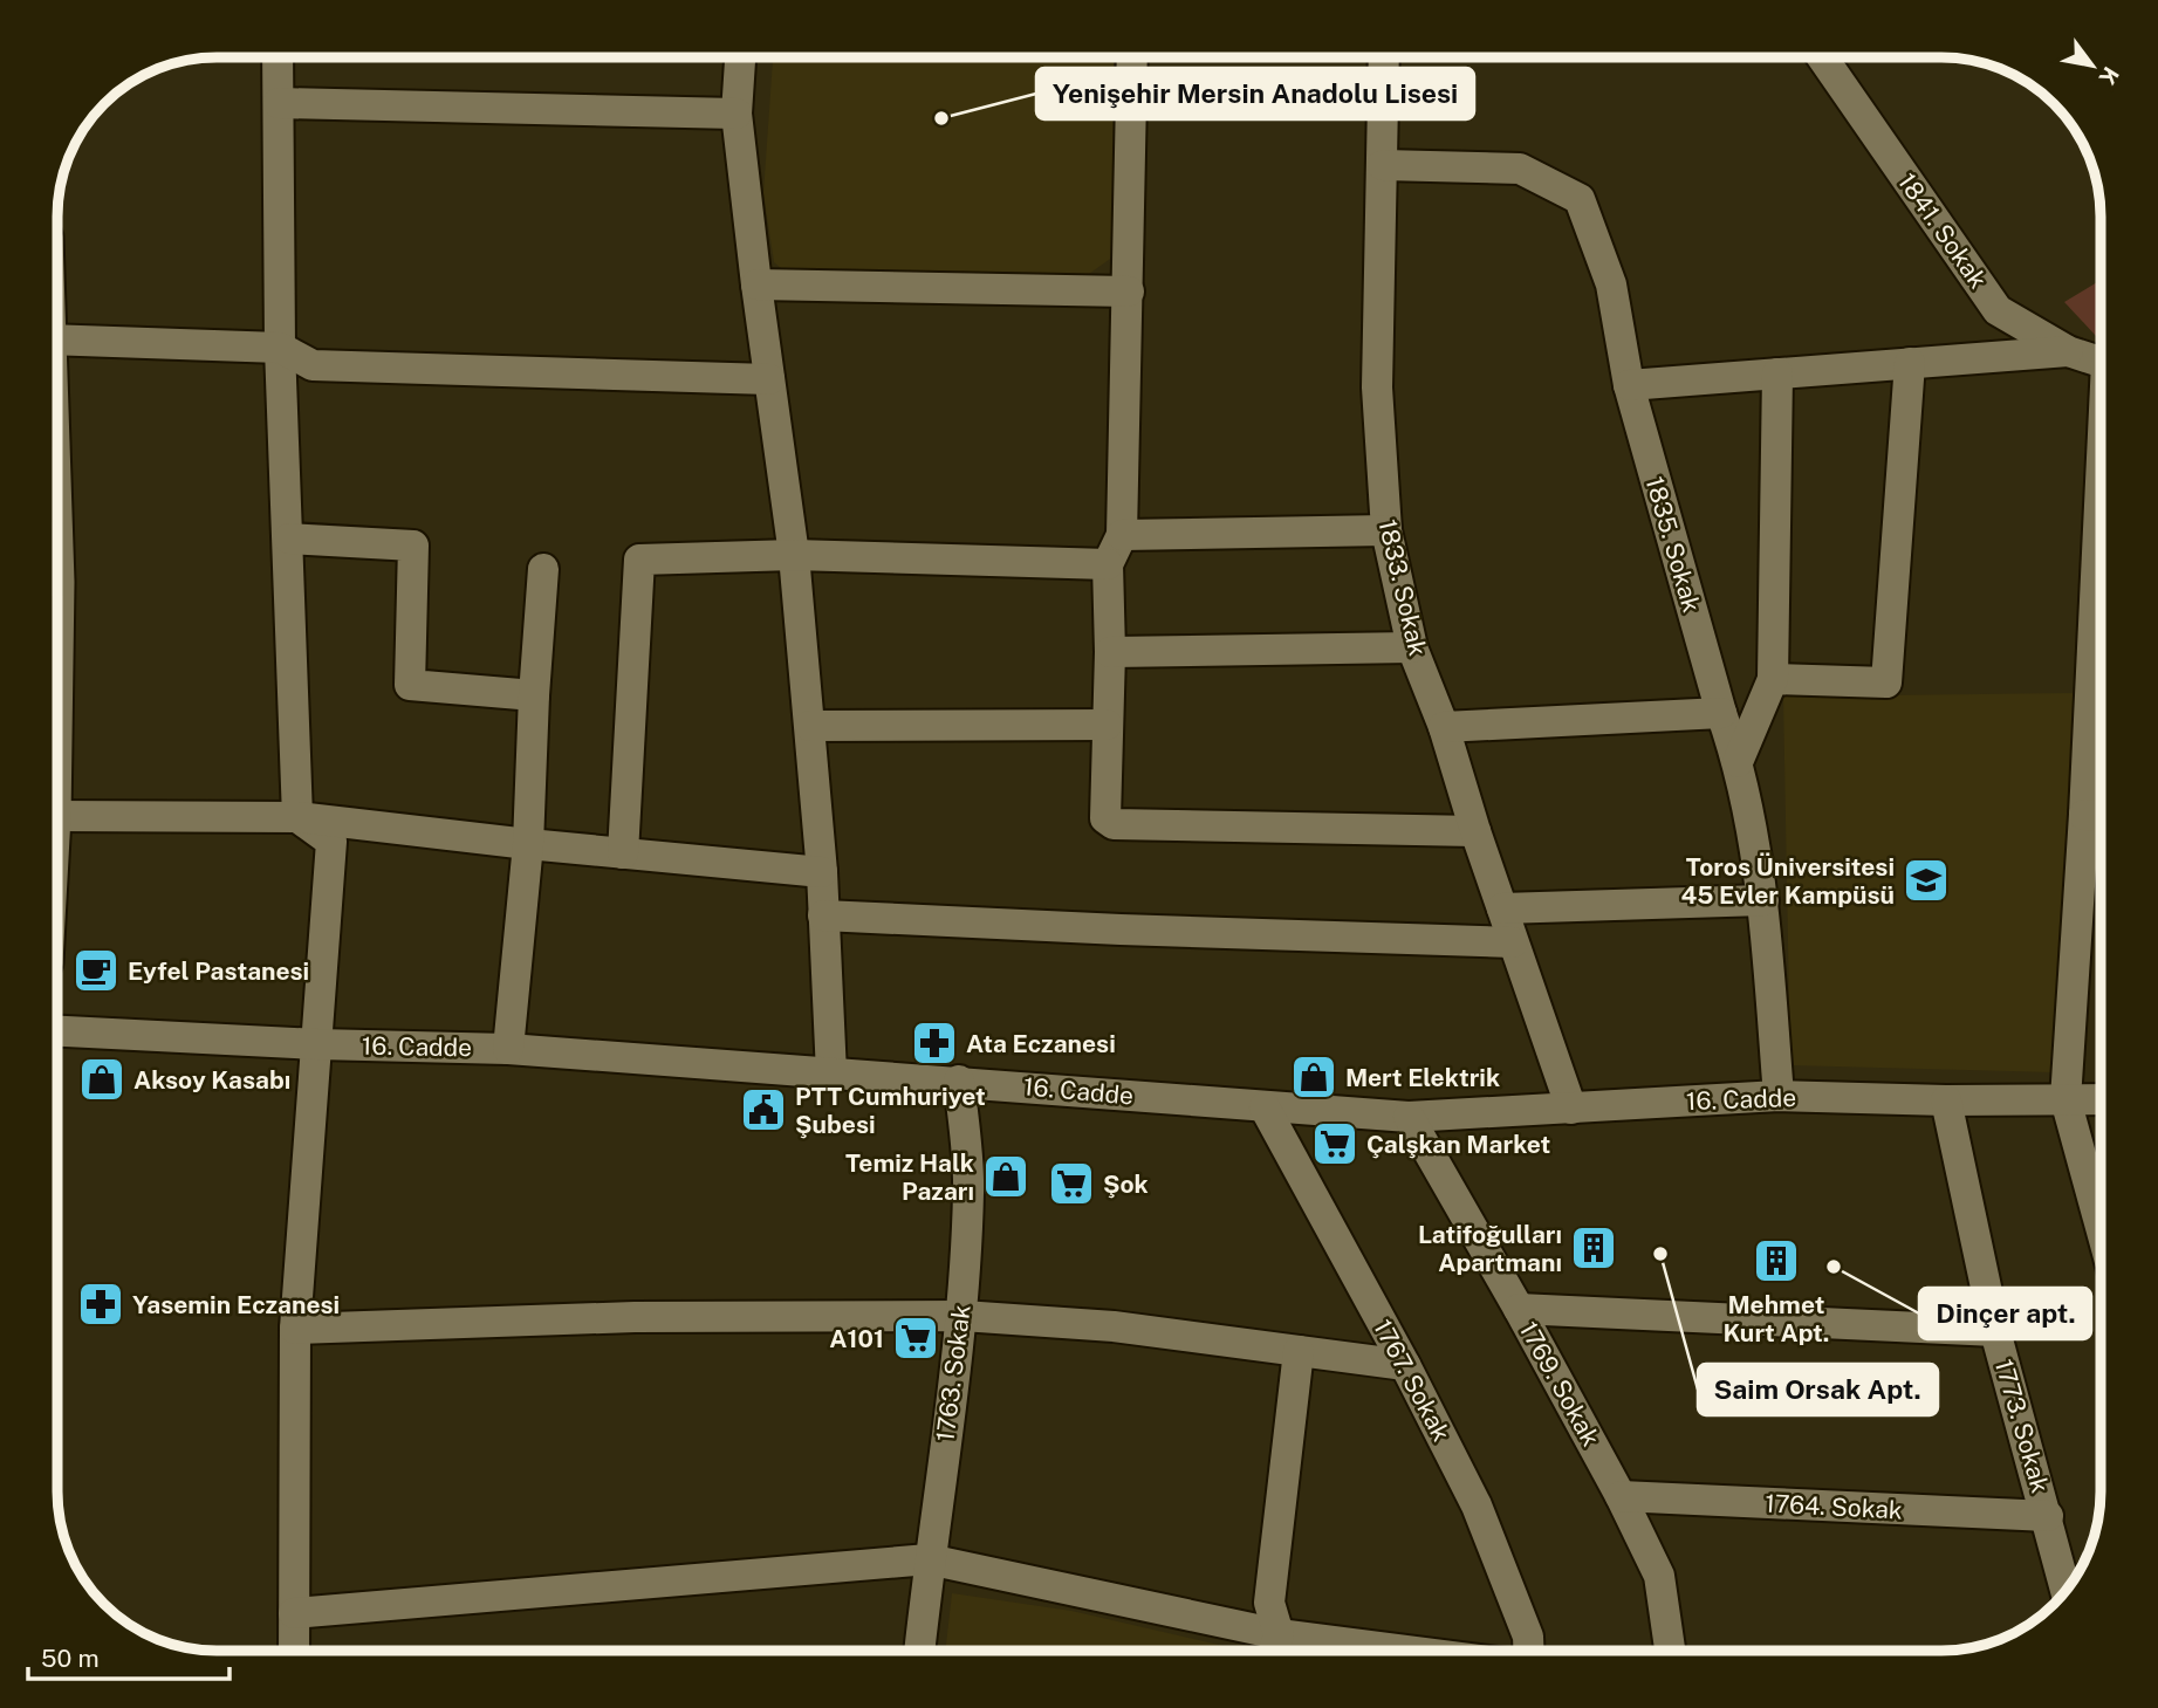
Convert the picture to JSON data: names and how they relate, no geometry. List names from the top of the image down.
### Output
{
  "streets": {
    "street": [
      "1841. Sokak",
      "1835. Sokak",
      "1833. Sokak",
      "16. Cadde",
      "1763. Sokak",
      "1767. Sokak",
      "1769. Sokak",
      "1773. Sokak",
      "1764. Sokak"
    ]
  },
  "crossings": [
    ["1835. Sokak", "1833. Sokak"],
    ["1835. Sokak", "16. Cadde"],
    ["1833. Sokak", "16. Cadde"],
    ["16. Cadde", "1763. Sokak"],
    ["16. Cadde", "1767. Sokak"],
    ["16. Cadde", "1769. Sokak"],
    ["16. Cadde", "1773. Sokak"],
    ["1769. Sokak", "1764. Sokak"],
    ["1773. Sokak", "1764. Sokak"]
  ],
  "places": {
    "other": ["Yenişehir Mersin Anadolu Lisesi", "Saim Orsak Apt.", "Dinçer apt."],
    "school or university": ["Toros Üniversitesi 45 Evler Kampüsü"],
    "cafe": ["Eyfel Pastanesi"],
    "pharmacy": ["Ata Eczanesi", "Yasemin Eczanesi"],
    "shop": ["Mert Elektrik", "Aksoy Kasabı", "Temiz Halk Pazarı"],
    "public building": ["PTT Cumhuriyet Şubesi"],
    "supermarket": ["Çalşkan Market", "Şok", "A101"],
    "building": ["Latifoğulları Apartmanı", "Mehmet Kurt Apt."]
  },
  "scale_bar": "50 m",
  "north": "bottom right"
}
